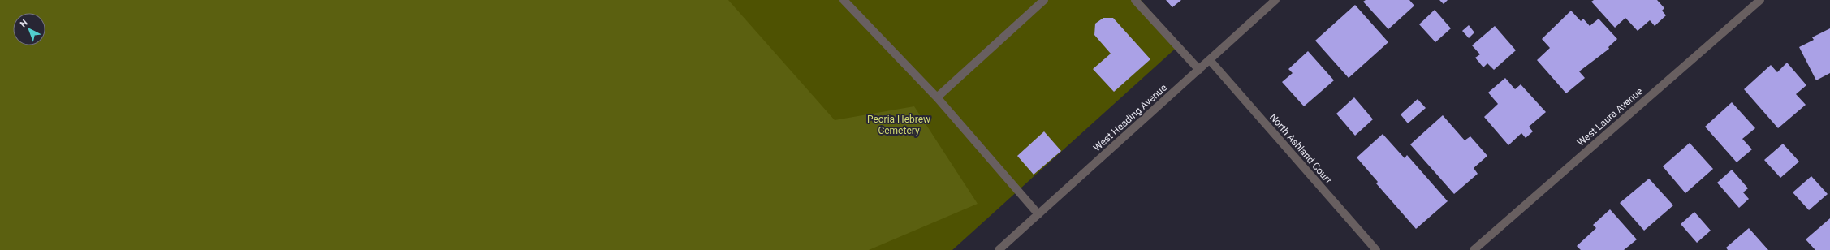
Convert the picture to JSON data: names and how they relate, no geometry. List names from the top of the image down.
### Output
{
  "streets": {
    "street": ["West Laura Avenue", "West Heading Avenue", "North Ashland Court"]
  },
  "crossings": [
    ["West Heading Avenue", "North Ashland Court"]
  ],
  "parks": ["Peoria Hebrew Cemetery"],
  "north": "top left"
}
